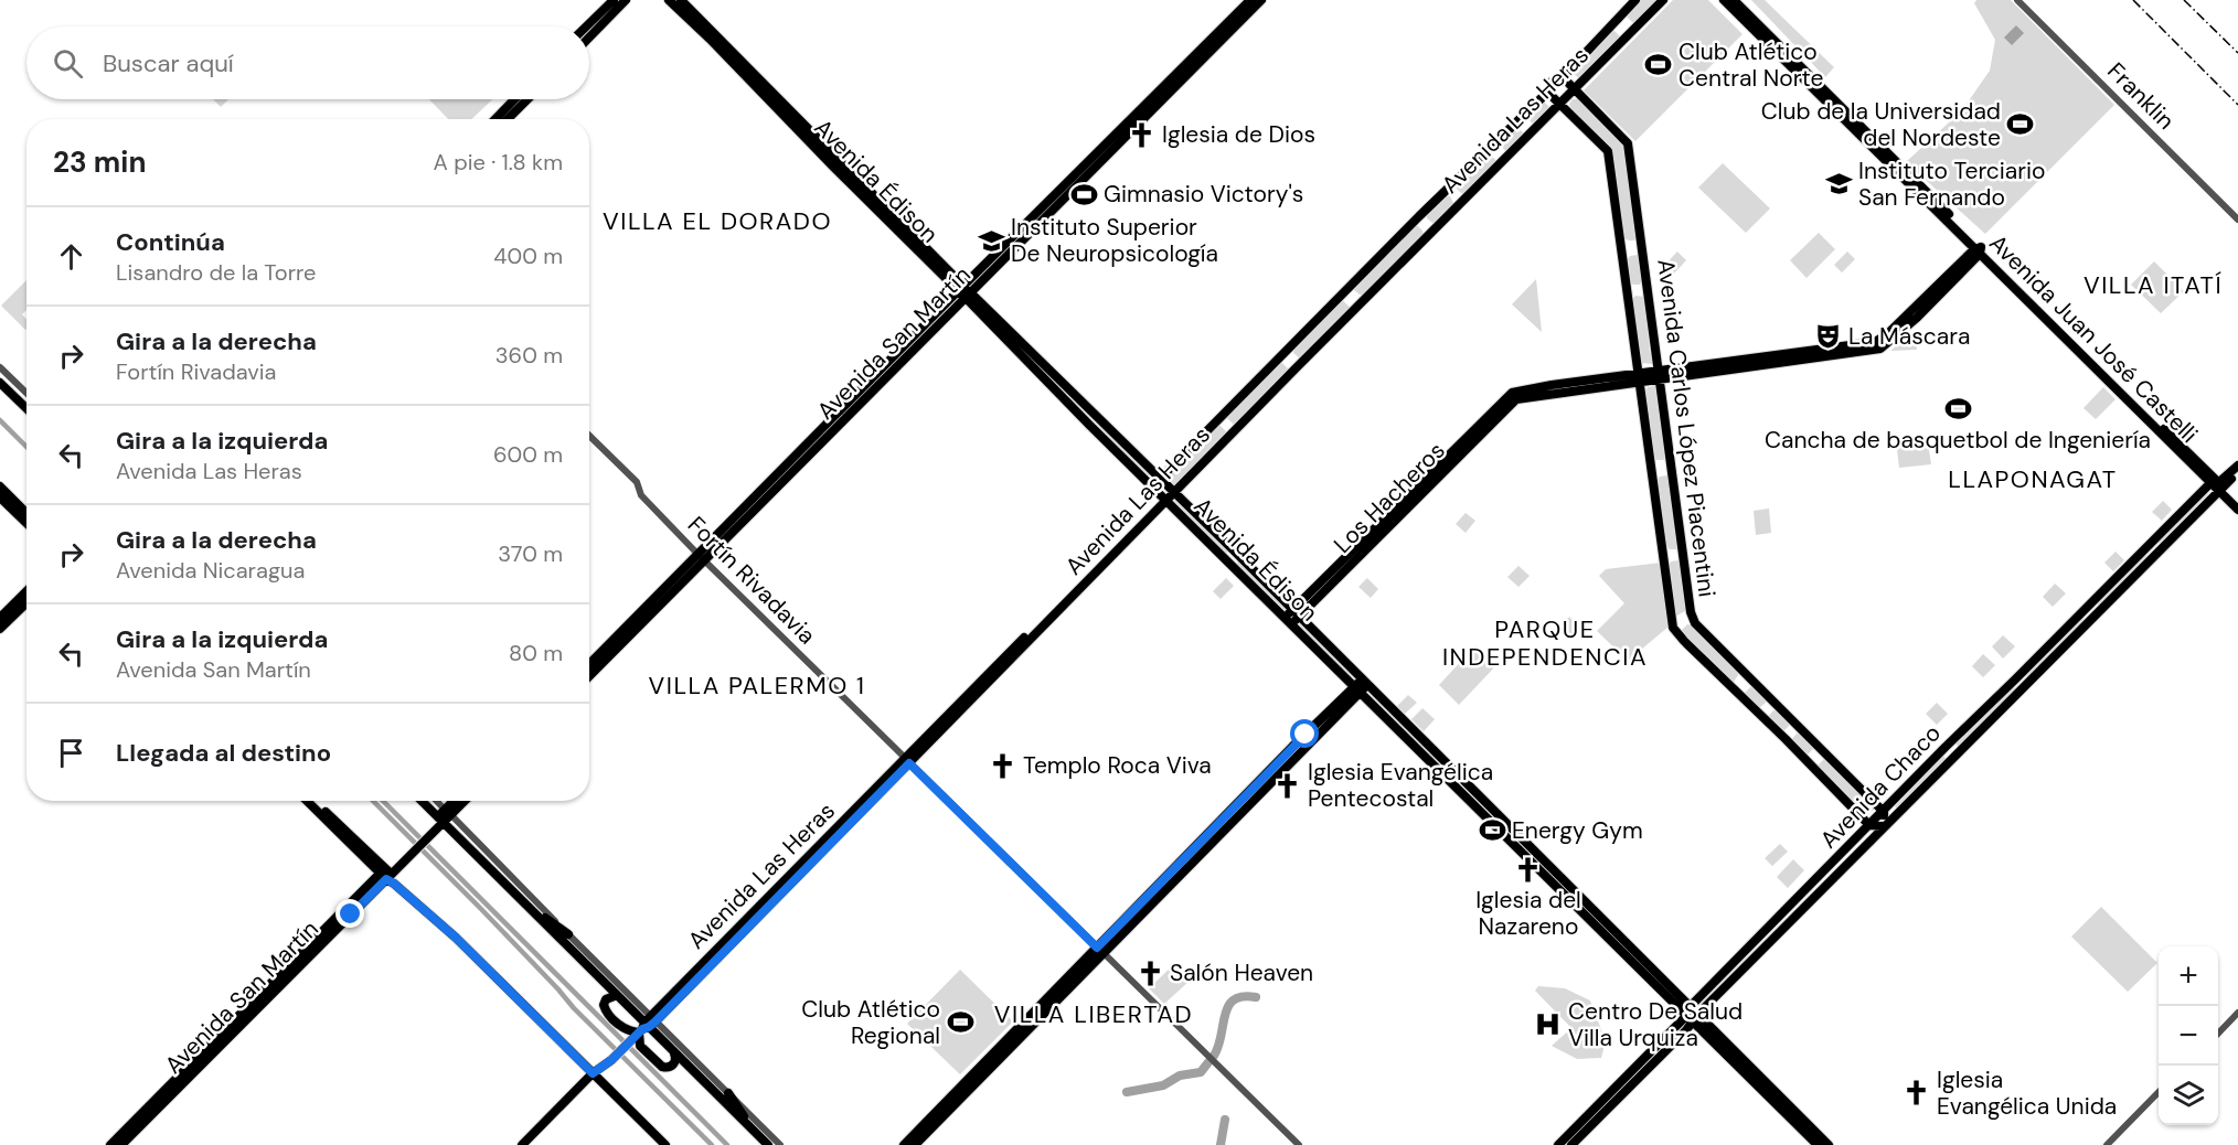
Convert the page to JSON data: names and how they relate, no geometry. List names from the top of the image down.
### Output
{
  "streets": {
    "main road": [
      "Avenida Las Heras",
      "Avenida Édison",
      "Avenida Juan José Castelli",
      "Avenida San Martín",
      "Avenida Carlos López Piacentini",
      "Los Hacheros",
      "Avenida Chaco"
    ],
    "street": ["Franklin", "Fortín Rivadavia"]
  },
  "crossings": [
    ["Avenida Las Heras", "Avenida Édison"],
    ["Avenida Las Heras", "Avenida Carlos López Piacentini"],
    ["Avenida Las Heras", "Fortín Rivadavia"],
    ["Avenida Édison", "Avenida San Martín"],
    ["Avenida Édison", "Los Hacheros"],
    ["Avenida Édison", "Avenida Chaco"],
    ["Avenida Juan José Castelli", "Avenida Chaco"],
    ["Avenida San Martín", "Fortín Rivadavia"],
    ["Avenida Carlos López Piacentini", "Los Hacheros"],
    ["Avenida Carlos López Piacentini", "Avenida Chaco"]
  ],
  "districts": [
    "VILLA EL DORADO",
    "VILLA ITATÍ",
    "LLAPONAGAT",
    "PARQUE INDEPENDENCIA",
    "VILLA PALERMO 1",
    "VILLA LIBERTAD"
  ],
  "places": {
    "sports": [
      "Club Atlético Central Norte",
      "Club de la Universidad del Nordeste",
      "Gimnasio Victory's",
      "Cancha de basquetbol de Ingeniería",
      "Energy Gym",
      "Club Atlético Regional"
    ],
    "church": [
      "Iglesia de Dios",
      "Templo Roca Viva",
      "Iglesia Evangélica Pentecostal",
      "Iglesia del Nazareno",
      "Salón Heaven",
      "Iglesia Evangélica Unida"
    ],
    "school or university": ["Instituto Terciario San Fernando", "Instituto Superior De Neuropsicología"],
    "theatre": ["La Máscara"],
    "hospital": ["Centro De Salud Villa Urquiza"]
  },
  "page": {
    "search": "Buscar aquí",
    "heading": ["23 min", "A pie · 1.8 km"],
    "list": [
      ["Continúa", "Lisandro de la Torre", "400 m"],
      ["Gira a la derecha", "Fortín Rivadavia", "360 m"],
      ["Gira a la izquierda", "Avenida Las Heras", "600 m"],
      ["Gira a la derecha", "Avenida Nicaragua", "370 m"],
      ["Gira a la izquierda", "Avenida San Martín", "80 m"],
      "Llegada al destino"
    ],
    "map_buttons": ["+", "−"]
  }
}
